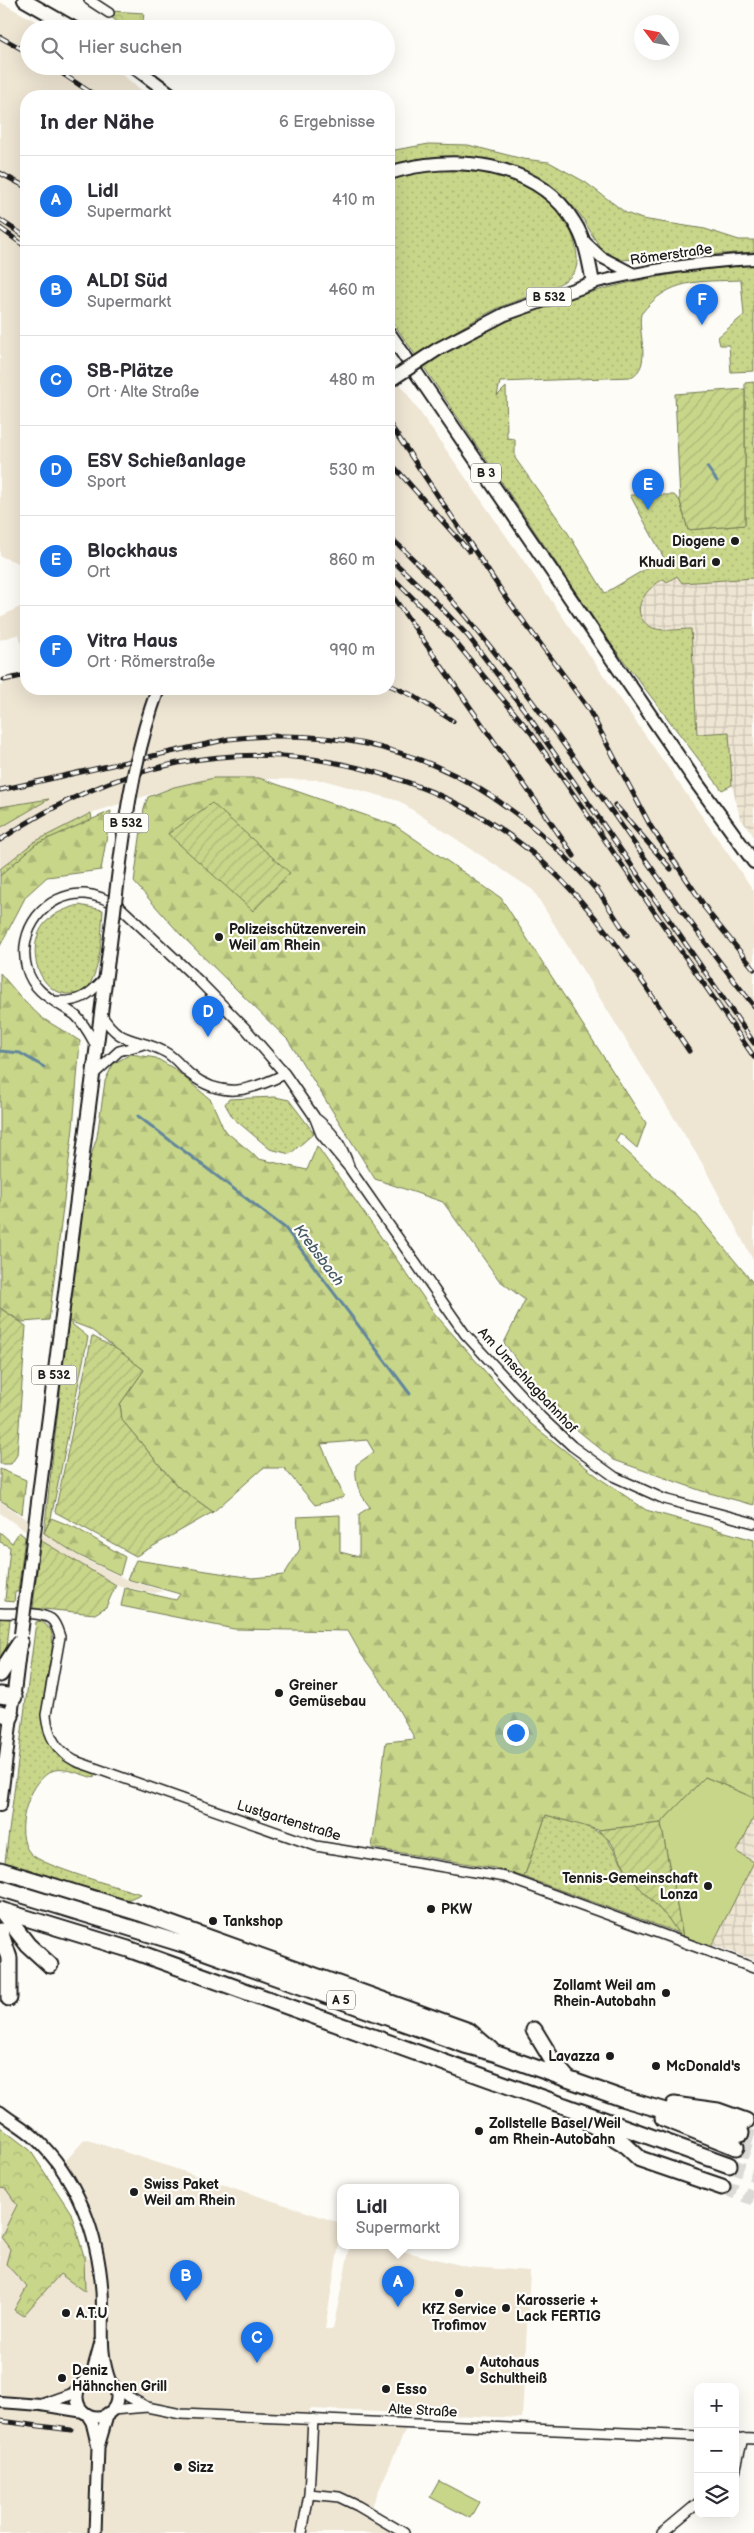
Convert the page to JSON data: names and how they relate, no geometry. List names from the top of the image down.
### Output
{
  "streets": {
    "highway": ["A 5"],
    "main road": ["B 532", "B 3"],
    "street": [
      "Römerstraße",
      "Am Umschlagbahnhof",
      "Lustgartenstraße",
      "Alte Straße"
    ]
  },
  "crossings": [
    ["Römerstraße", "B 532"],
    ["B 532", "Am Umschlagbahnhof"]
  ],
  "water": ["Krebsbach"],
  "places": [
    "Diogene",
    "Khudi Bari",
    "Polizeischützenverein Weil am Rhein",
    "Greiner Gemüsebau",
    "Tennis-Gemeinschaft Lonza",
    "PKW",
    "Tankshop",
    "Zollamt Weil am Rhein-Autobahn",
    "Lavazza",
    "McDonald's",
    "Zollstelle Basel/Weil am Rhein-Autobahn",
    "Swiss Paket Weil am Rhein",
    "KfZ Service Trofimov",
    "Karosserie + Lack FERTIG",
    "A.T.U",
    "Autohaus Schultheiß",
    "Deniz Hähnchen Grill",
    "Esso",
    "Sizz"
  ],
  "north": "top left",
  "page": {
    "search": "Hier suchen",
    "heading": ["In der Nähe", "6 Ergebnisse"],
    "list": [
      {
        "mark": "A",
        "name": "Lidl",
        "note": "Supermarkt",
        "value": "410 m"
      },
      {
        "mark": "B",
        "name": "ALDI Süd",
        "note": "Supermarkt",
        "value": "460 m"
      },
      {
        "mark": "C",
        "name": "SB-Plätze",
        "note": "Ort · Alte Straße",
        "value": "480 m"
      },
      {
        "mark": "D",
        "name": "ESV Schießanlage",
        "note": "Sport",
        "value": "530 m"
      },
      {
        "mark": "E",
        "name": "Blockhaus",
        "note": "Ort",
        "value": "860 m"
      },
      {
        "mark": "F",
        "name": "Vitra Haus",
        "note": "Ort · Römerstraße",
        "value": "990 m"
      }
    ],
    "pins": [
      "F",
      "E",
      "D",
      "B",
      "A",
      "C"
    ],
    "popup": ["Lidl", "Supermarkt"],
    "map_buttons": ["+", "−"]
  }
}
